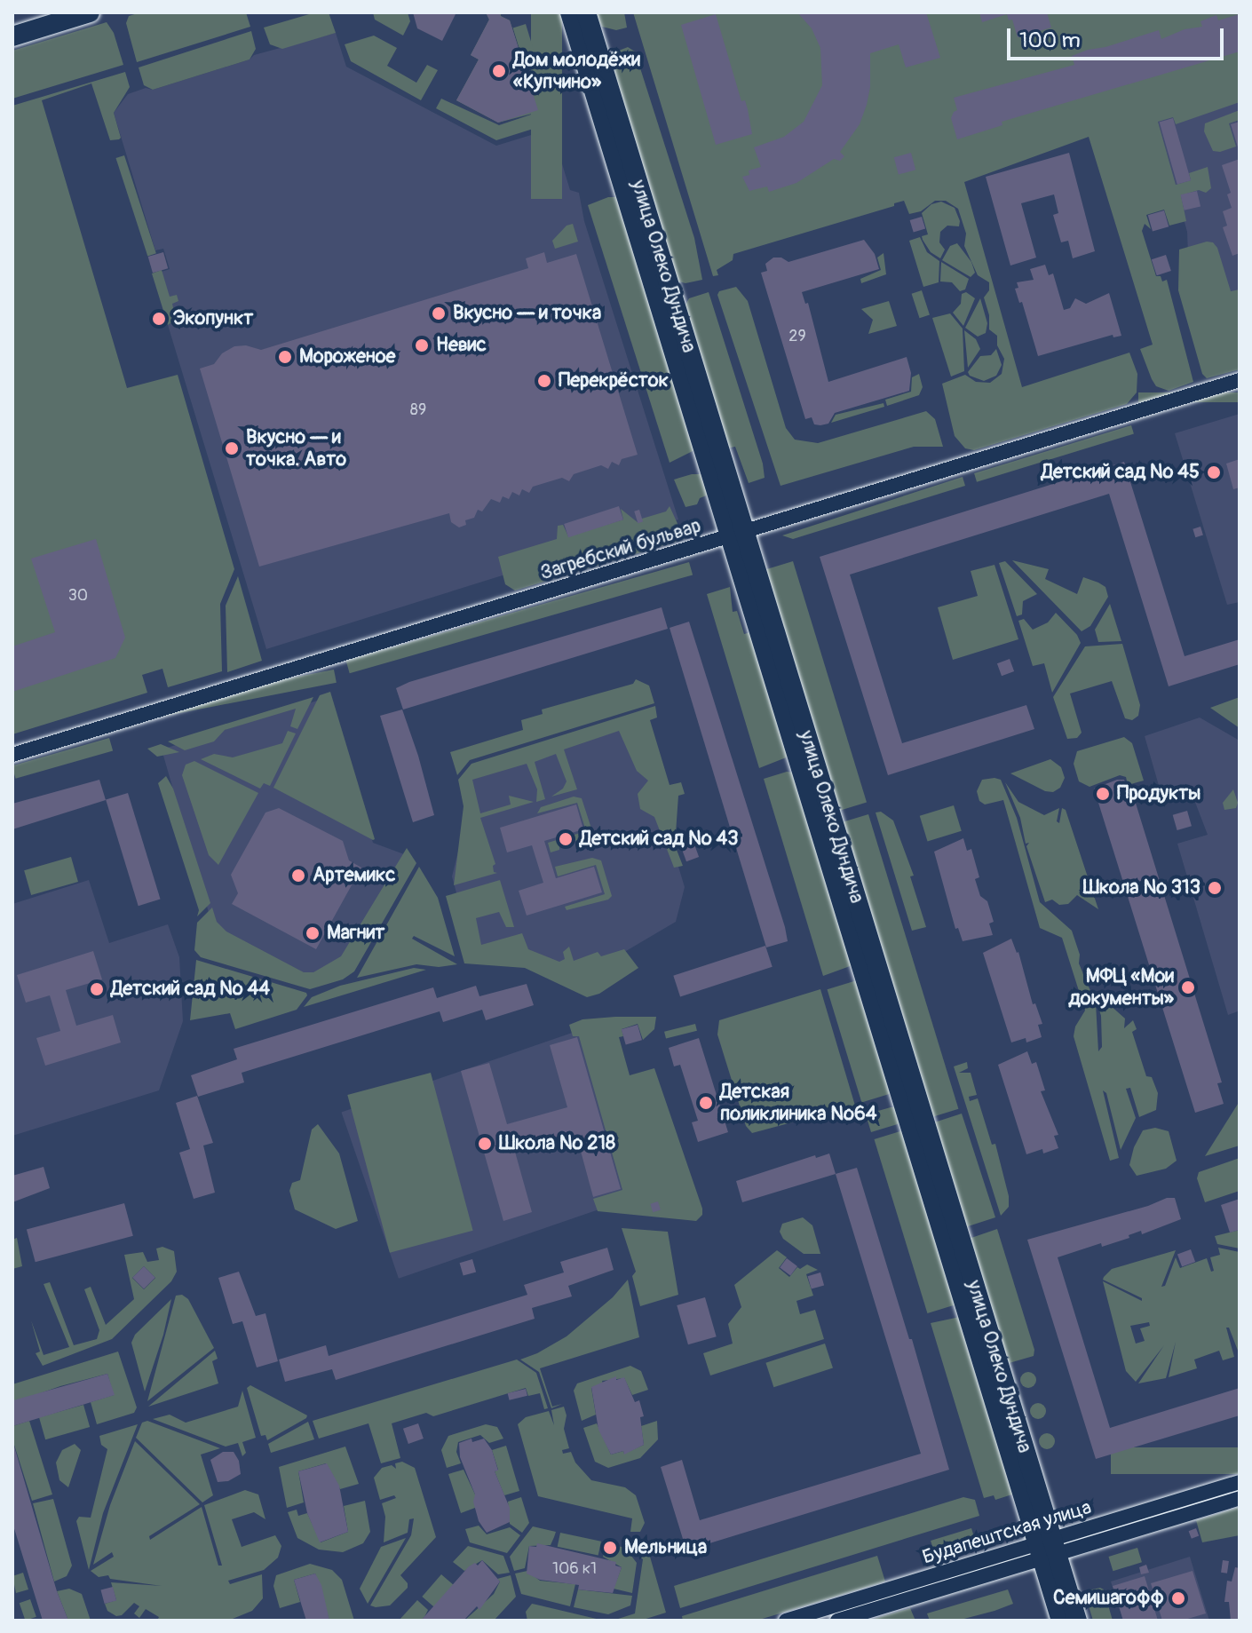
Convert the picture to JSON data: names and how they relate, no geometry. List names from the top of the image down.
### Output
{
  "streets": {
    "street": ["улица Олеко Дундича", "Загребский бульвар", "Будапештская улица"]
  },
  "crossings": [
    ["улица Олеко Дундича", "Загребский бульвар"],
    ["улица Олеко Дундича", "Будапештская улица"]
  ],
  "places": [
    "Дом молодёжи «Купчино»",
    "Вкусно — и точка",
    "Экопункт",
    "Невис",
    "Мороженое",
    "Перекрёсток",
    "Вкусно — и точка. Авто",
    "Детский сад № 45",
    "Продукты",
    "Детский сад № 43",
    "Артемикс",
    "Школа № 313",
    "Магнит",
    "МФЦ «Мои документы»",
    "Детский сад № 44",
    "Детская поликлиника №64",
    "Школа № 218",
    "Мельница",
    "Семишагофф"
  ],
  "house_numbers": [
    "29",
    "89",
    "30",
    "106 к1"
  ],
  "scale_bar": "100 m"
}
